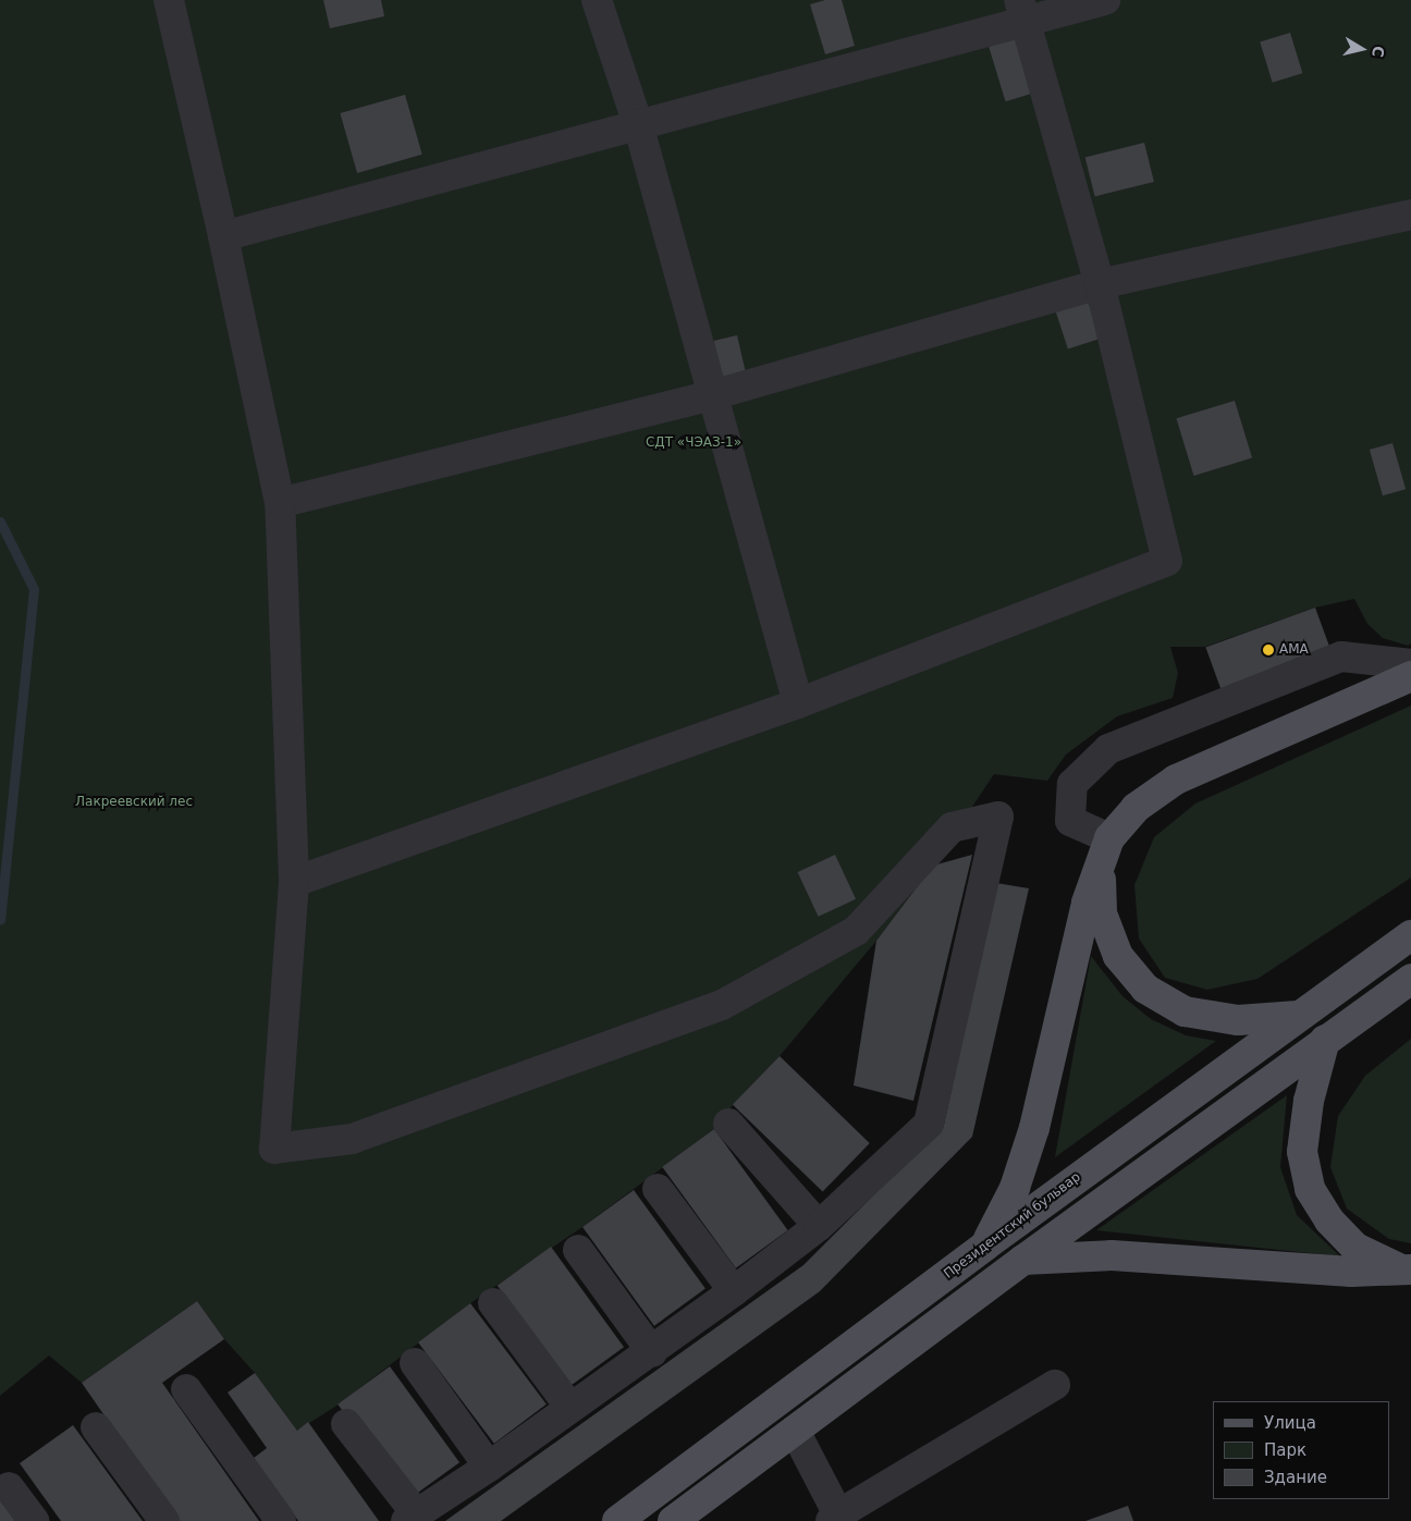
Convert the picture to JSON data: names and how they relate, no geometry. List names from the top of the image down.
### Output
{
  "streets": {
    "main road": ["Президентский бульвар"]
  },
  "parks": ["СДТ «ЧЭАЗ-1»", "Лакреевский лес"],
  "places": ["АМА"],
  "legend": ["Улица", "Парк", "Здание"],
  "north": "right"
}
